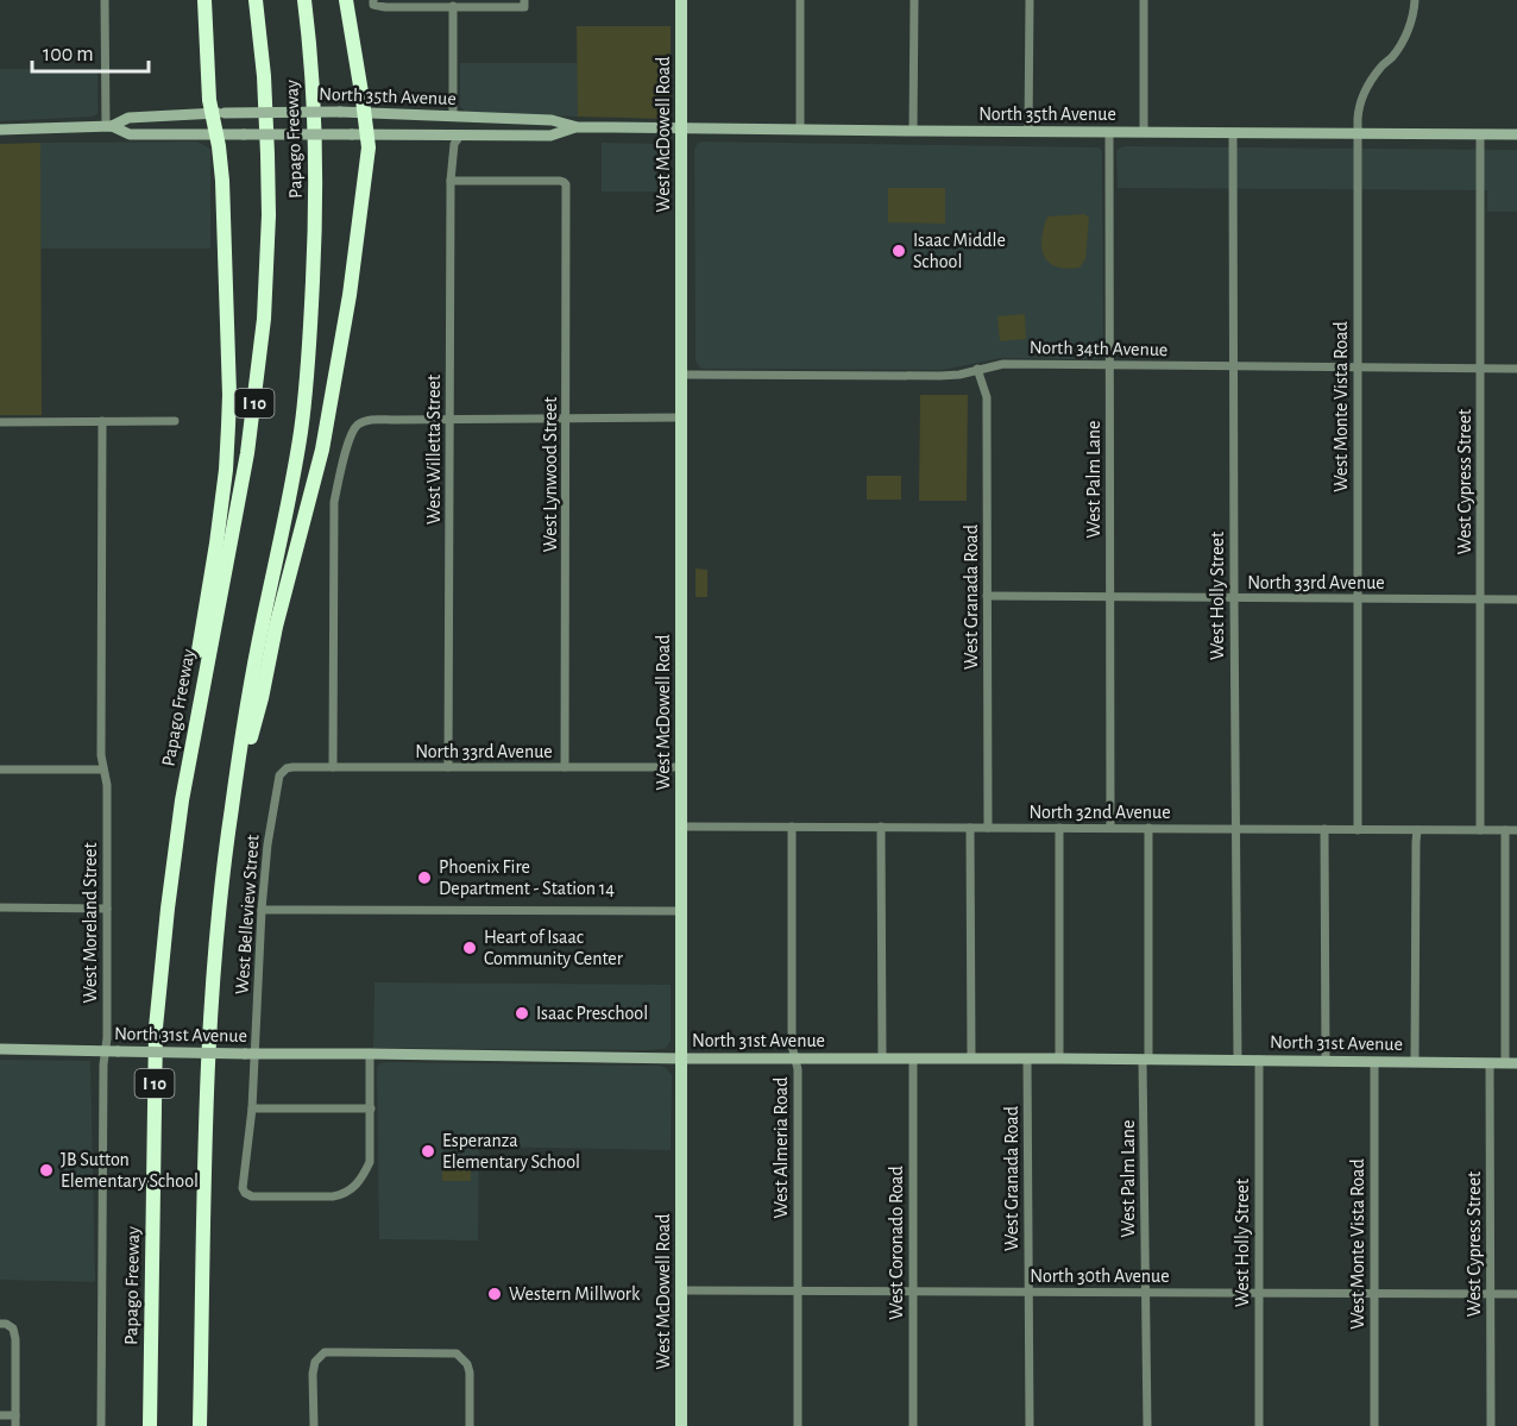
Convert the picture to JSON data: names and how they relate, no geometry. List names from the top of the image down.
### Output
{
  "streets": {
    "highway": ["Papago Freeway", "I 10"],
    "main road": ["North 35th Avenue", "West McDowell Road", "North 31st Avenue"],
    "street": [
      "North 34th Avenue",
      "West Monte Vista Road",
      "West Willetta Street",
      "West Lynwood Street",
      "West Palm Lane",
      "West Cypress Street",
      "North 33rd Avenue",
      "West Holly Street",
      "West Granada Road",
      "North 32nd Avenue",
      "West Belleview Street",
      "West Moreland Street",
      "West Almeria Road",
      "West Coronado Road",
      "North 30th Avenue"
    ]
  },
  "crossings": [
    ["North 35th Avenue", "West McDowell Road"],
    ["North 35th Avenue", "West Monte Vista Road"],
    ["North 35th Avenue", "West Willetta Street"],
    ["North 35th Avenue", "West Palm Lane"],
    ["North 35th Avenue", "West Cypress Street"],
    ["North 35th Avenue", "West Holly Street"],
    ["West McDowell Road", "North 34th Avenue"],
    ["West McDowell Road", "North 33rd Avenue"],
    ["West McDowell Road", "North 32nd Avenue"],
    ["West McDowell Road", "North 31st Avenue"],
    ["West McDowell Road", "North 30th Avenue"],
    ["North 34th Avenue", "West Monte Vista Road"],
    ["North 34th Avenue", "West Palm Lane"],
    ["North 34th Avenue", "West Cypress Street"],
    ["North 34th Avenue", "West Holly Street"],
    ["North 34th Avenue", "West Granada Road"],
    ["West Monte Vista Road", "North 33rd Avenue"],
    ["West Monte Vista Road", "North 32nd Avenue"],
    ["West Monte Vista Road", "North 31st Avenue"],
    ["West Monte Vista Road", "North 30th Avenue"],
    ["West Willetta Street", "West Lynwood Street"],
    ["West Willetta Street", "North 33rd Avenue"],
    ["West Lynwood Street", "North 33rd Avenue"],
    ["West Palm Lane", "North 33rd Avenue"],
    ["West Palm Lane", "North 32nd Avenue"],
    ["West Palm Lane", "North 31st Avenue"],
    ["West Palm Lane", "North 30th Avenue"],
    ["West Cypress Street", "North 33rd Avenue"],
    ["West Cypress Street", "North 32nd Avenue"],
    ["West Cypress Street", "North 31st Avenue"],
    ["West Cypress Street", "North 30th Avenue"],
    ["North 33rd Avenue", "West Holly Street"],
    ["North 33rd Avenue", "West Granada Road"],
    ["North 33rd Avenue", "West Belleview Street"],
    ["West Holly Street", "North 32nd Avenue"],
    ["West Holly Street", "North 31st Avenue"],
    ["West Holly Street", "North 30th Avenue"],
    ["West Granada Road", "North 32nd Avenue"],
    ["West Granada Road", "North 31st Avenue"],
    ["West Granada Road", "North 30th Avenue"],
    ["North 32nd Avenue", "West Almeria Road"],
    ["West Belleview Street", "North 31st Avenue"],
    ["West Moreland Street", "North 31st Avenue"],
    ["North 31st Avenue", "West Almeria Road"],
    ["North 31st Avenue", "West Coronado Road"],
    ["West Almeria Road", "North 30th Avenue"],
    ["West Coronado Road", "North 30th Avenue"]
  ],
  "places": [
    "Isaac Middle School",
    "Phoenix Fire Department - Station 14",
    "Heart of Isaac Community Center",
    "Isaac Preschool",
    "Esperanza Elementary School",
    "JB Sutton Elementary School",
    "Western Millwork"
  ],
  "scale_bar": "100 m"
}
